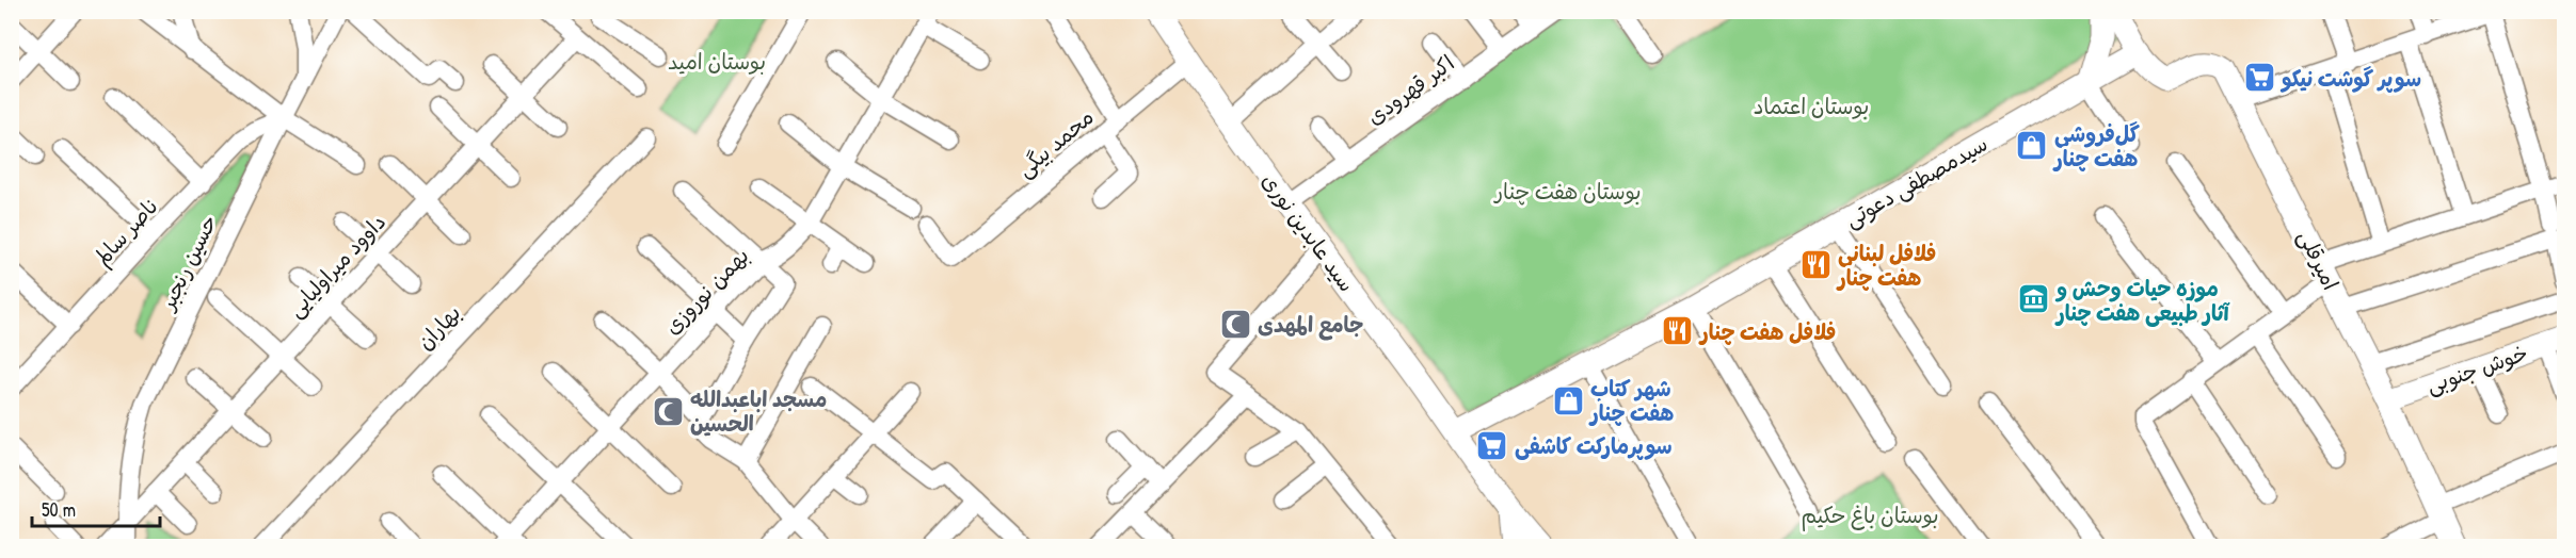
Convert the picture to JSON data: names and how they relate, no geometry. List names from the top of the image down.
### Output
{
  "streets": {
    "main road": [
      "سیدمصطفی دعوتی",
      "سید عابدین نوری",
      "امیرقلی",
      "خوش جنوبی"
    ],
    "street": [
      "اکبر قهرودی",
      "محمد بیگی",
      "ناصر سالم",
      "حسین رنجبر",
      "داوود میراولیایی",
      "بهمن نوروزی",
      "بهاران"
    ]
  },
  "crossings": [
    ["اکبر قهرودی", "سید عابدین نوری"],
    ["محمد بیگی", "سید عابدین نوری"],
    ["سیدمصطفی دعوتی", "سید عابدین نوری"],
    ["سیدمصطفی دعوتی", "امیرقلی"],
    ["ناصر سالم", "حسین رنجبر"],
    ["امیرقلی", "خوش جنوبی"],
    ["حسین رنجبر", "داوود میراولیایی"]
  ],
  "parks": [
    "بوستان امید",
    "بوستان اعتماد",
    "بوستان هفت چنار",
    "بوستان باغ حکیم"
  ],
  "places": {
    "supermarket": ["سوپر گوشت نیکو", "سوپرمارکت کاشفی"],
    "shop": ["گل‌فروشی هفت چنار", "شهر کتاب هفت چنار"],
    "restaurant": ["فلافل لبنانی هفت چنار", "فلافل هفت چنار"],
    "museum": ["موزه حیات وحش و آثار طبیعی هفت چنار"],
    "mosque": ["جامع المهدی", "مسجد اباعبدالله الحسین"]
  },
  "scale_bar": "50 m"
}
